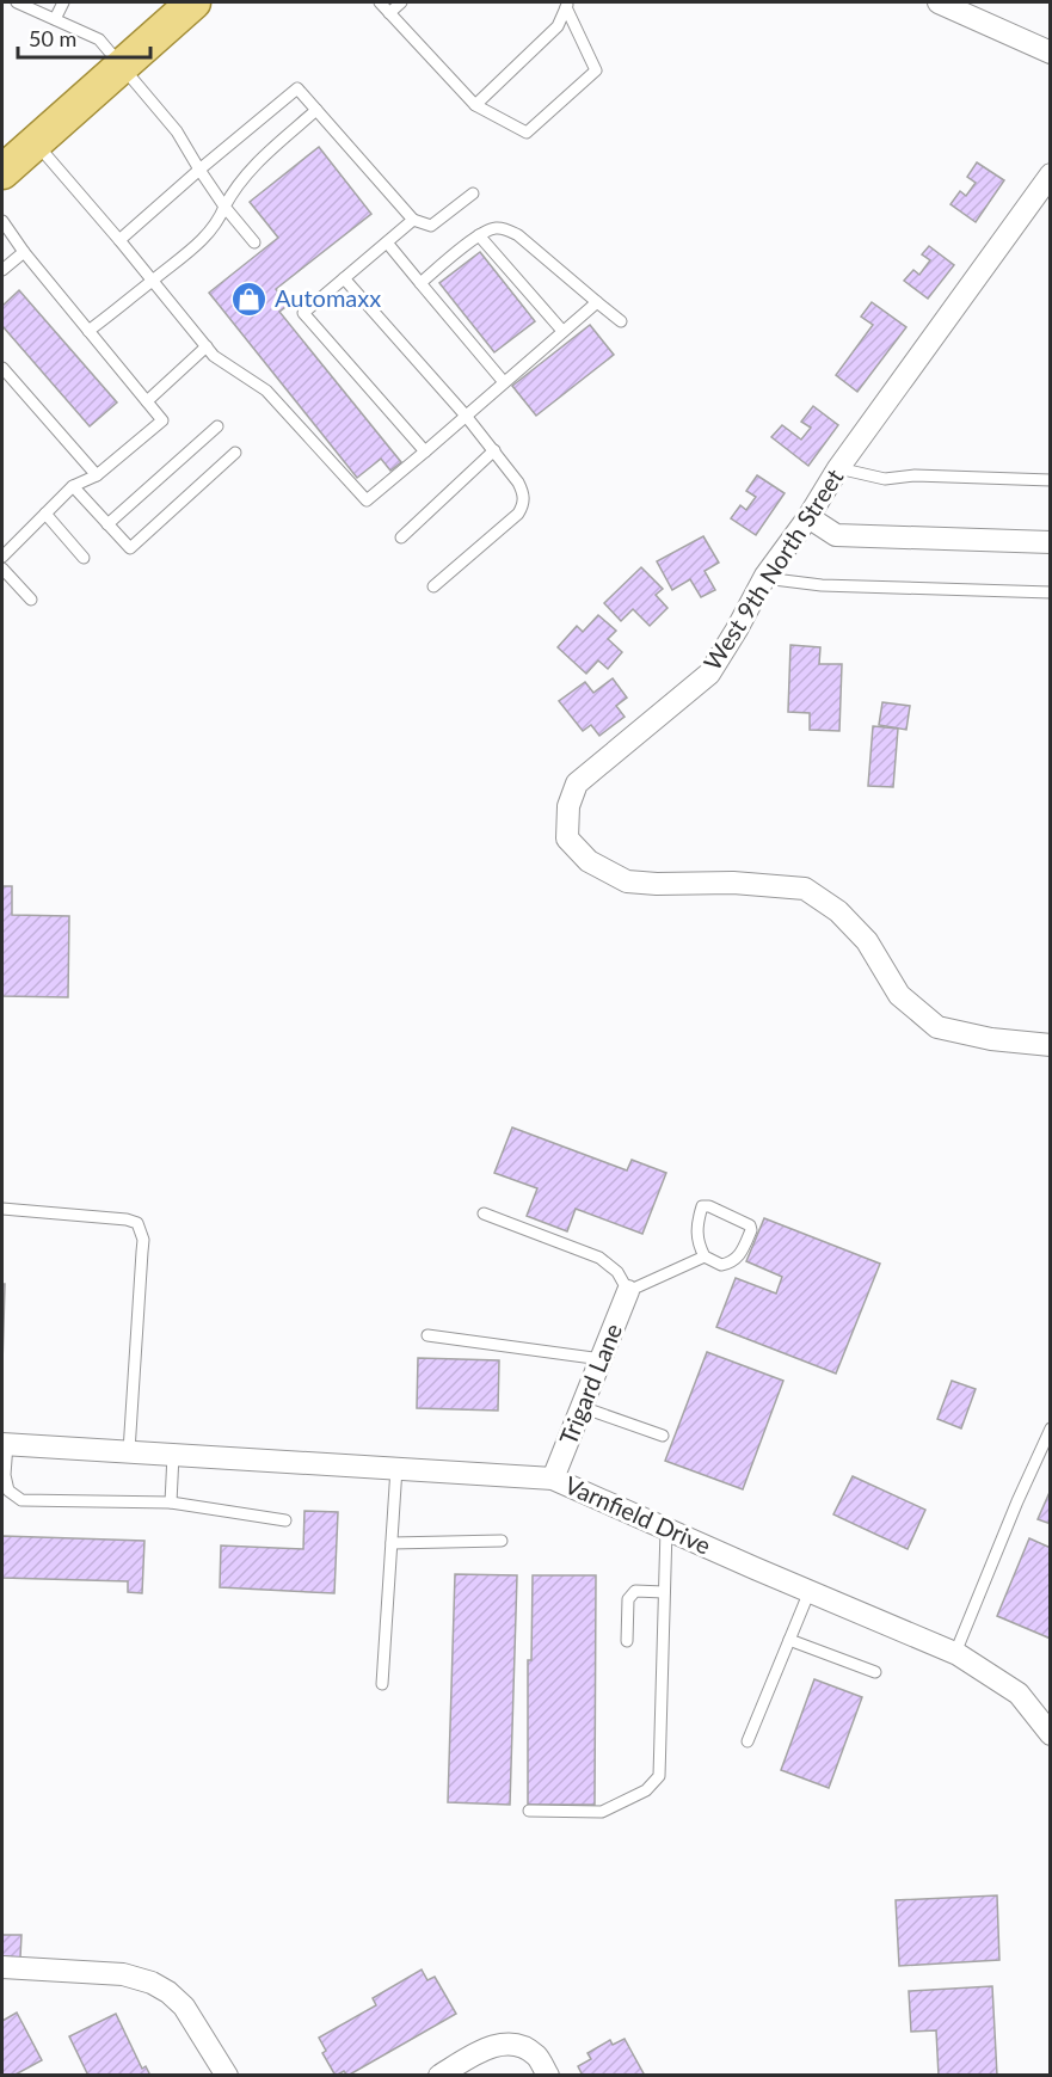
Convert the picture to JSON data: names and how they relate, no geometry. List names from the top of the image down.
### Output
{
  "streets": {
    "street": ["West 9th North Street", "Trigard Lane", "Varnfield Drive"]
  },
  "crossings": [
    ["Trigard Lane", "Varnfield Drive"]
  ],
  "places": {
    "shop": ["Automaxx"]
  },
  "scale_bar": "50 m"
}
